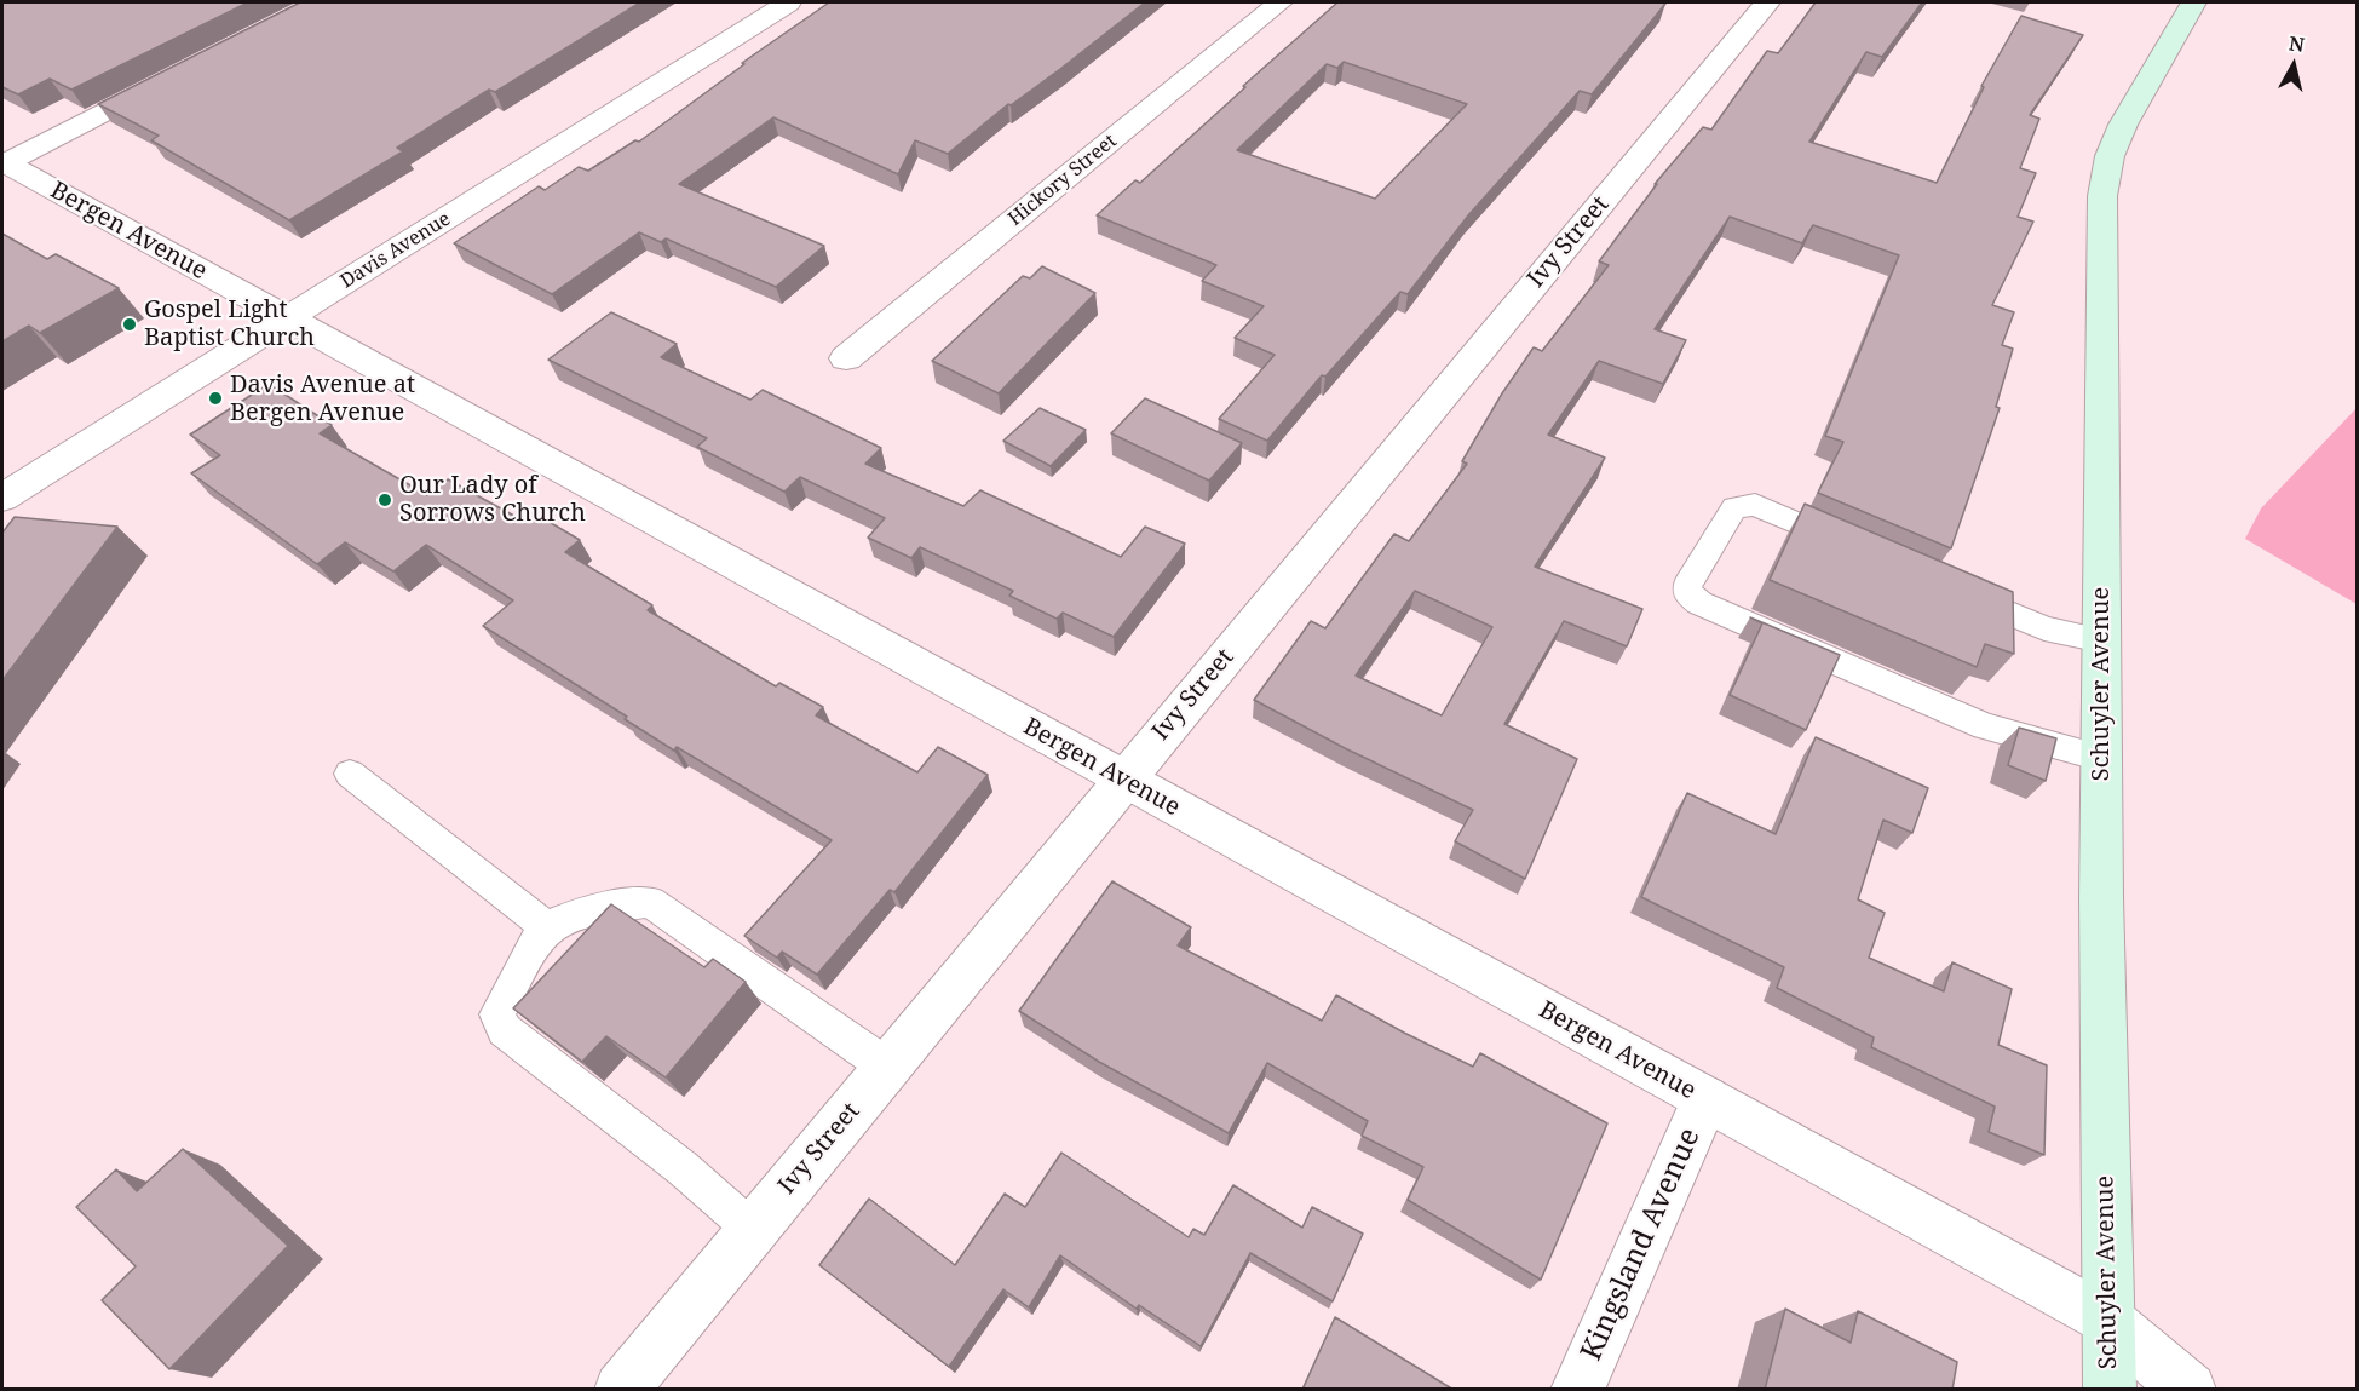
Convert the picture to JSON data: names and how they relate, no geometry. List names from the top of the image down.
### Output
{
  "streets": {
    "main road": ["Schuyler Avenue"],
    "street": [
      "Hickory Street",
      "Bergen Avenue",
      "Ivy Street",
      "Davis Avenue",
      "Kingsland Avenue"
    ]
  },
  "crossings": [
    ["Bergen Avenue", "Ivy Street"],
    ["Bergen Avenue", "Davis Avenue"],
    ["Bergen Avenue", "Schuyler Avenue"],
    ["Bergen Avenue", "Kingsland Avenue"]
  ],
  "places": ["Gospel Light Baptist Church", "Davis Avenue at Bergen Avenue", "Our Lady of Sorrows Church"],
  "north": "top"
}
